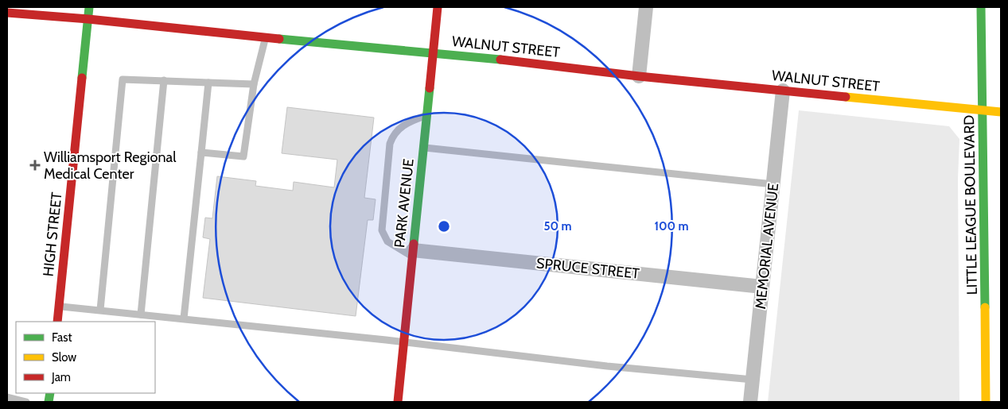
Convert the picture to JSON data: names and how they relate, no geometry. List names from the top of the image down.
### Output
{
  "streets": {
    "street": [
      "WALNUT STREET",
      "PARK AVENUE",
      "LITTLE LEAGUE BOULEVARD",
      "HIGH STREET",
      "MEMORIAL AVENUE",
      "SPRUCE STREET"
    ]
  },
  "crossings": [
    ["WALNUT STREET", "PARK AVENUE"],
    ["WALNUT STREET", "LITTLE LEAGUE BOULEVARD"],
    ["WALNUT STREET", "HIGH STREET"],
    ["WALNUT STREET", "MEMORIAL AVENUE"],
    ["PARK AVENUE", "SPRUCE STREET"],
    ["MEMORIAL AVENUE", "SPRUCE STREET"]
  ],
  "places": {
    "health": ["Williamsport Regional Medical Center"]
  },
  "legend": ["Fast", "Slow", "Jam"],
  "rings": ["50 m", "100 m"]
}
